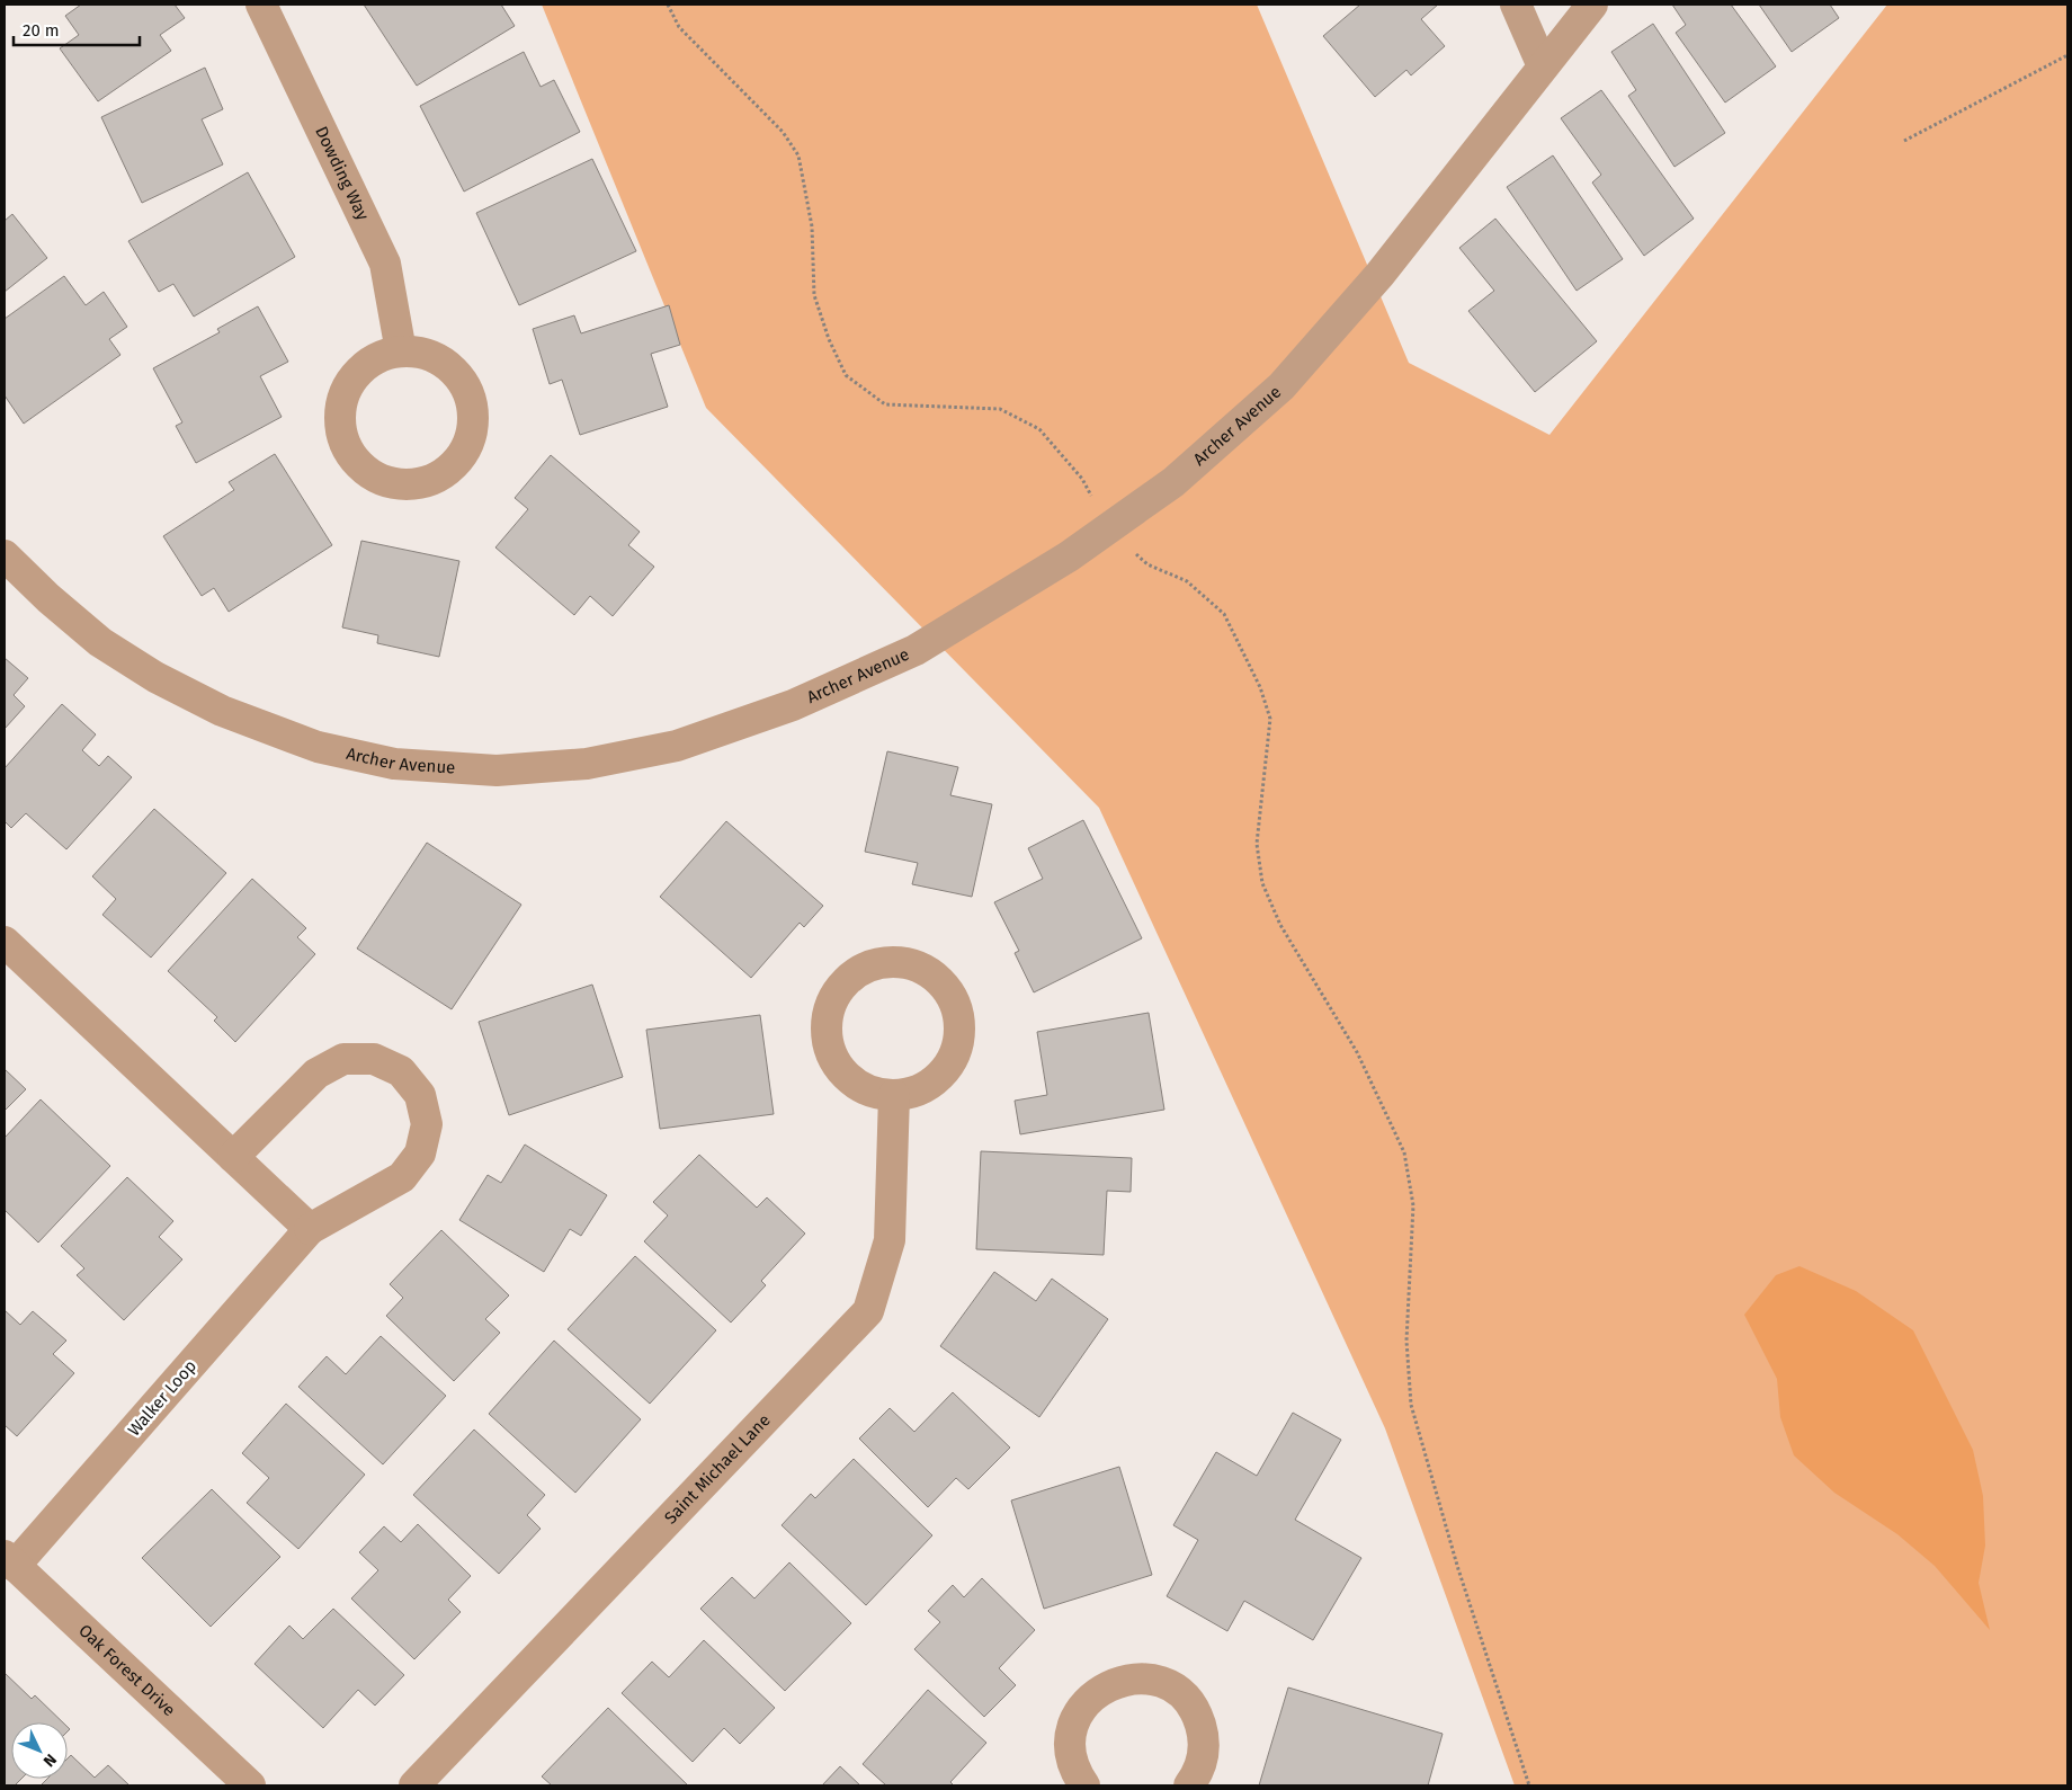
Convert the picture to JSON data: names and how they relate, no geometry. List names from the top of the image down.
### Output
{
  "streets": {
    "street": [
      "Dowding Way",
      "Archer Avenue",
      "Walker Loop",
      "Saint Michael Lane",
      "Oak Forest Drive"
    ]
  },
  "crossings": [
    ["Walker Loop", "Oak Forest Drive"]
  ],
  "scale_bar": "20 m",
  "north": "bottom right"
}
